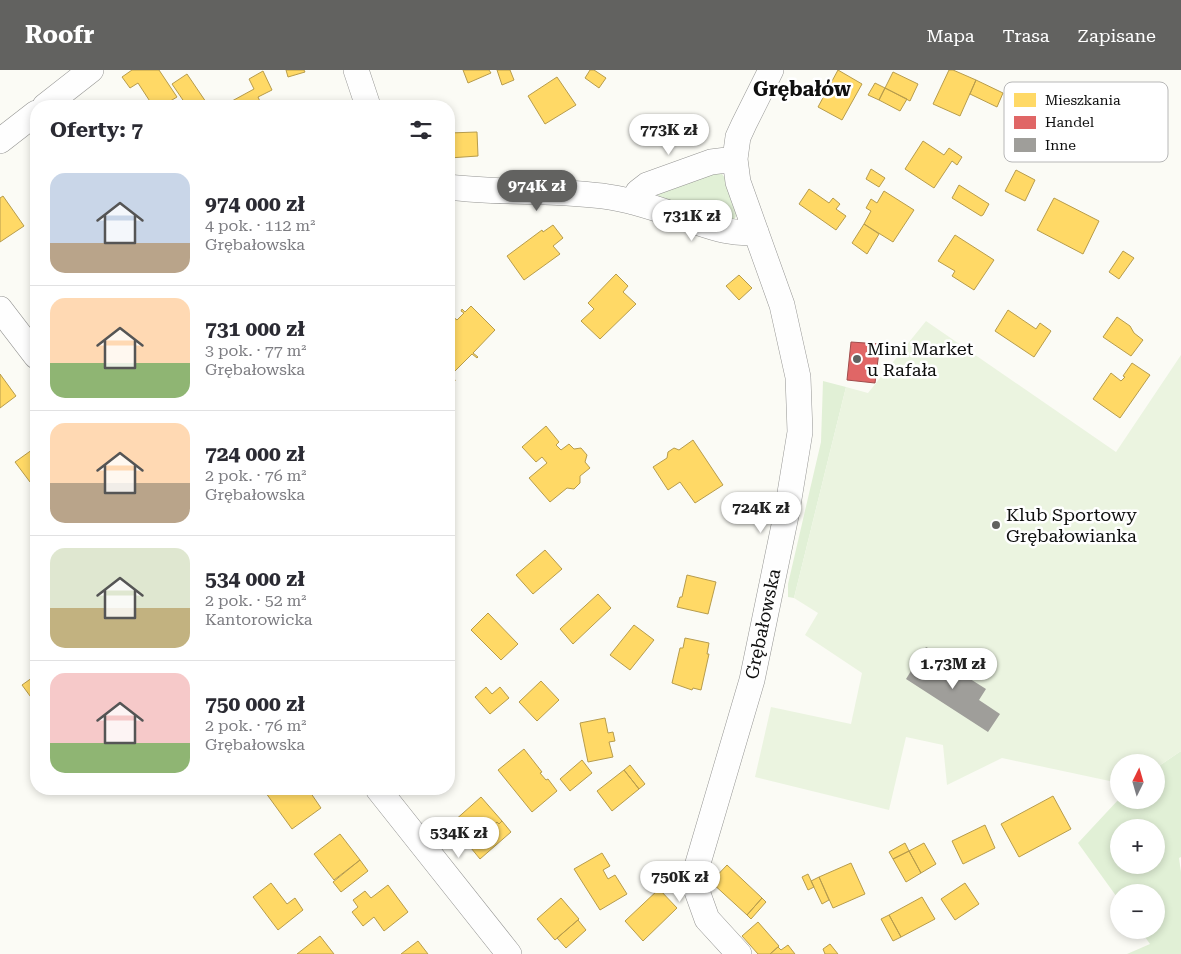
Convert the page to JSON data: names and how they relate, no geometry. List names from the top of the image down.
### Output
{
  "streets": {
    "street": ["Grębałowska"]
  },
  "districts": ["Grębałów"],
  "places": ["Mini Market u Rafała", "Klub Sportowy Grębałowianka"],
  "legend": ["Mieszkania", "Handel", "Inne"],
  "north": "top",
  "page": {
    "header": "Roofr",
    "nav": ["Mapa", "Trasa", "Zapisane"],
    "heading": "Oferty: 7",
    "price": [
      "773K zł",
      "974K zł",
      "731K zł",
      "724K zł",
      "1.73M zł",
      "534K zł",
      "750K zł"
    ],
    "list": [
      {
        "name": "974 000 zł",
        "note": "4 pok. · 112 m² · Grębałowska"
      },
      {
        "name": "731 000 zł",
        "note": "3 pok. · 77 m² · Grębałowska"
      },
      {
        "name": "724 000 zł",
        "note": "2 pok. · 76 m² · Grębałowska"
      },
      {
        "name": "534 000 zł",
        "note": "2 pok. · 52 m² · Kantorowicka"
      },
      {
        "name": "750 000 zł",
        "note": "2 pok. · 76 m² · Grębałowska"
      }
    ],
    "map_buttons": ["+", "−"]
  }
}
